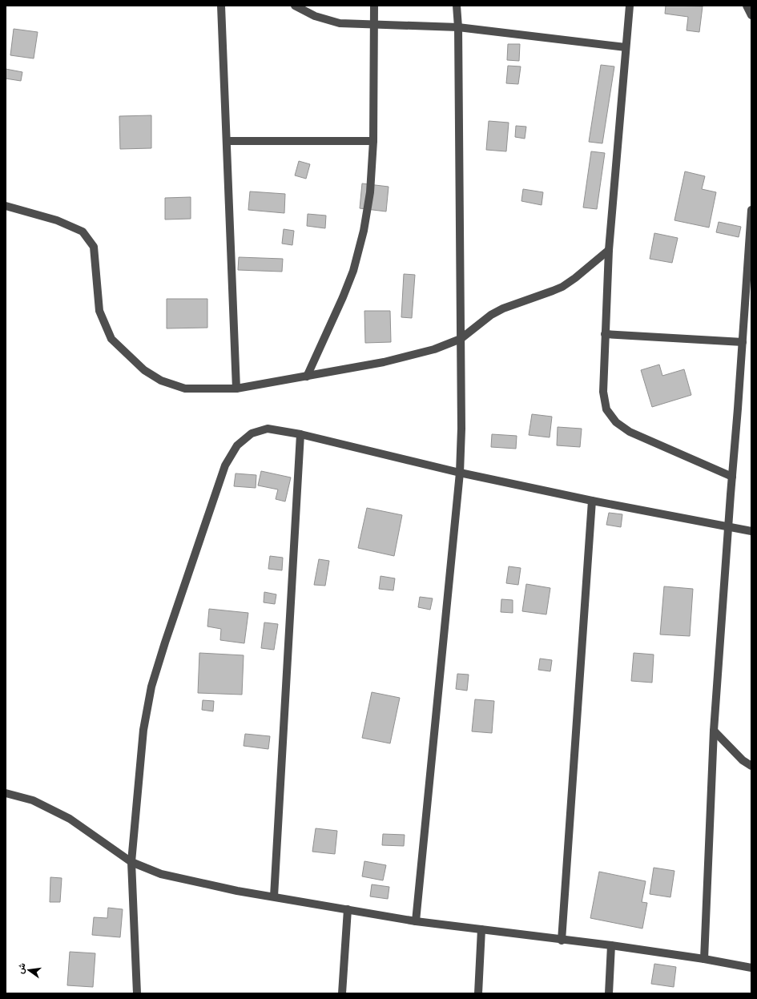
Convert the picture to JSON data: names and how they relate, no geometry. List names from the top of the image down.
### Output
{
  "north": "left"
}
